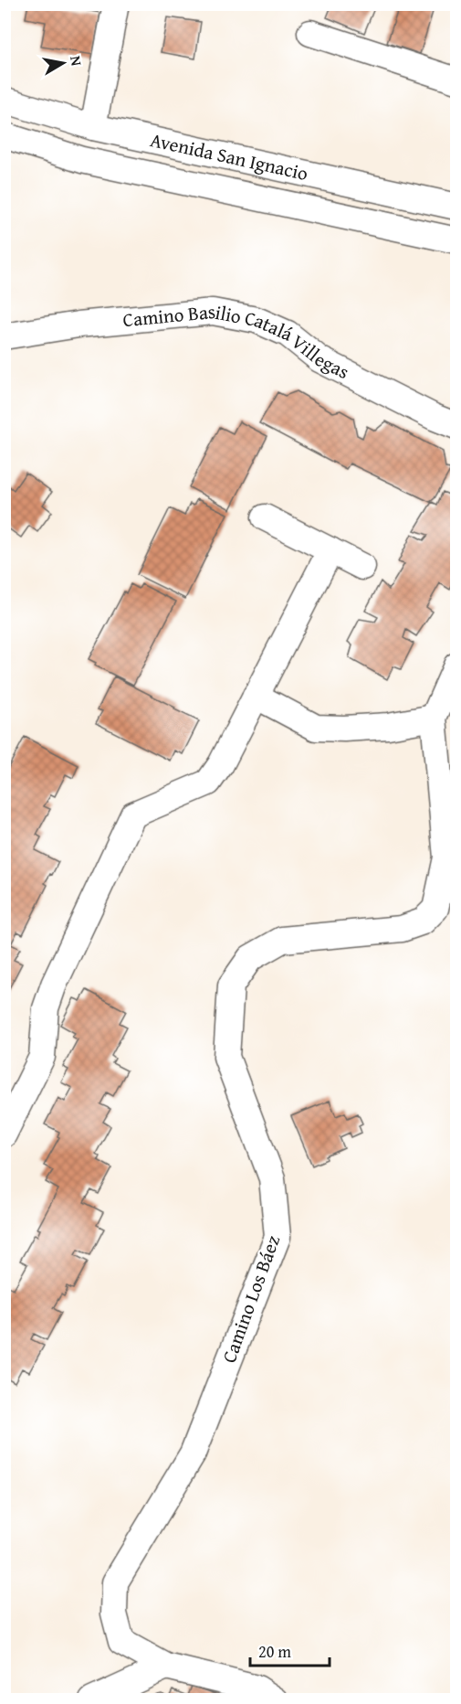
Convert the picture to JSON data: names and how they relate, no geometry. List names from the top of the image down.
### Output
{
  "streets": {
    "street": ["Avenida San Ignacio", "Camino Basilio Catalá Villegas", "Camino Los Báez"]
  },
  "scale_bar": "20 m",
  "north": "right"
}
